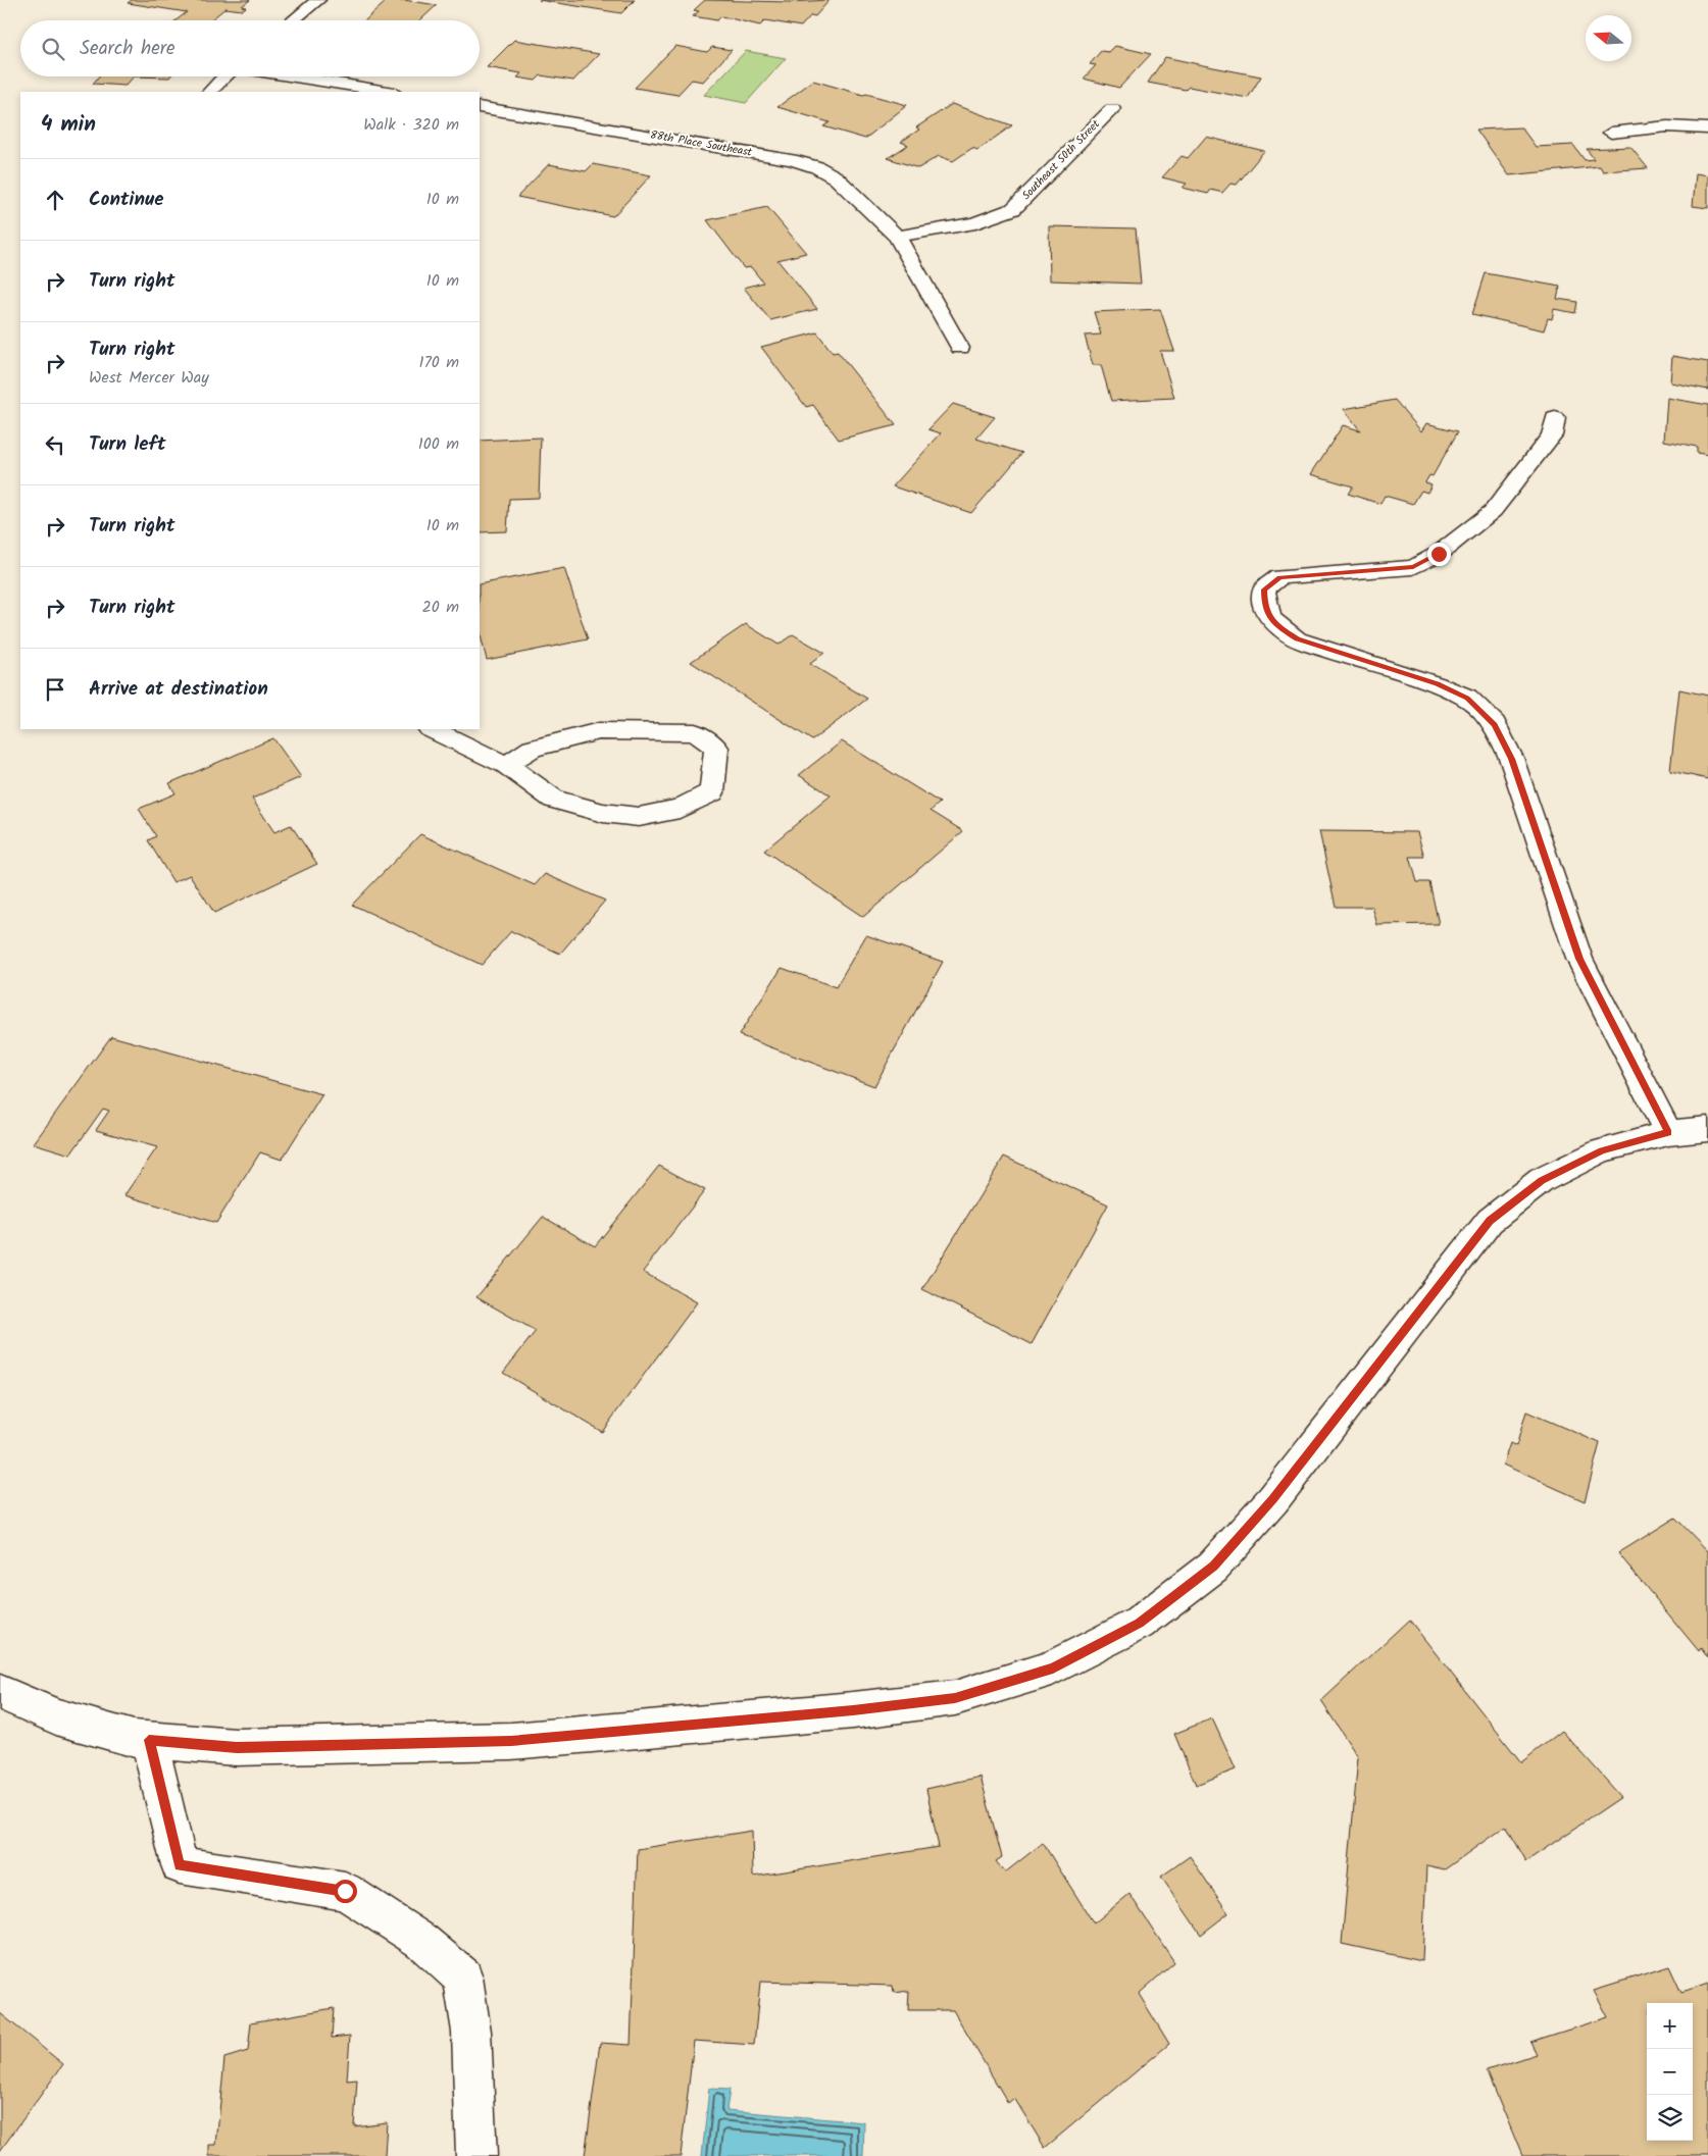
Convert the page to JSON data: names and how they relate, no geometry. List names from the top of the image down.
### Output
{
  "streets": {
    "street": ["88th Place Southeast", "Southeast 50th Street"]
  },
  "crossings": [
    ["88th Place Southeast", "Southeast 50th Street"]
  ],
  "north": "left",
  "page": {
    "search": "Search here",
    "heading": ["4 min", "Walk · 320 m"],
    "list": [
      ["Continue", "10 m"],
      ["Turn right", "10 m"],
      ["Turn right", "West Mercer Way", "170 m"],
      ["Turn left", "100 m"],
      ["Turn right", "10 m"],
      ["Turn right", "20 m"],
      "Arrive at destination"
    ],
    "map_buttons": ["+", "−"]
  }
}
